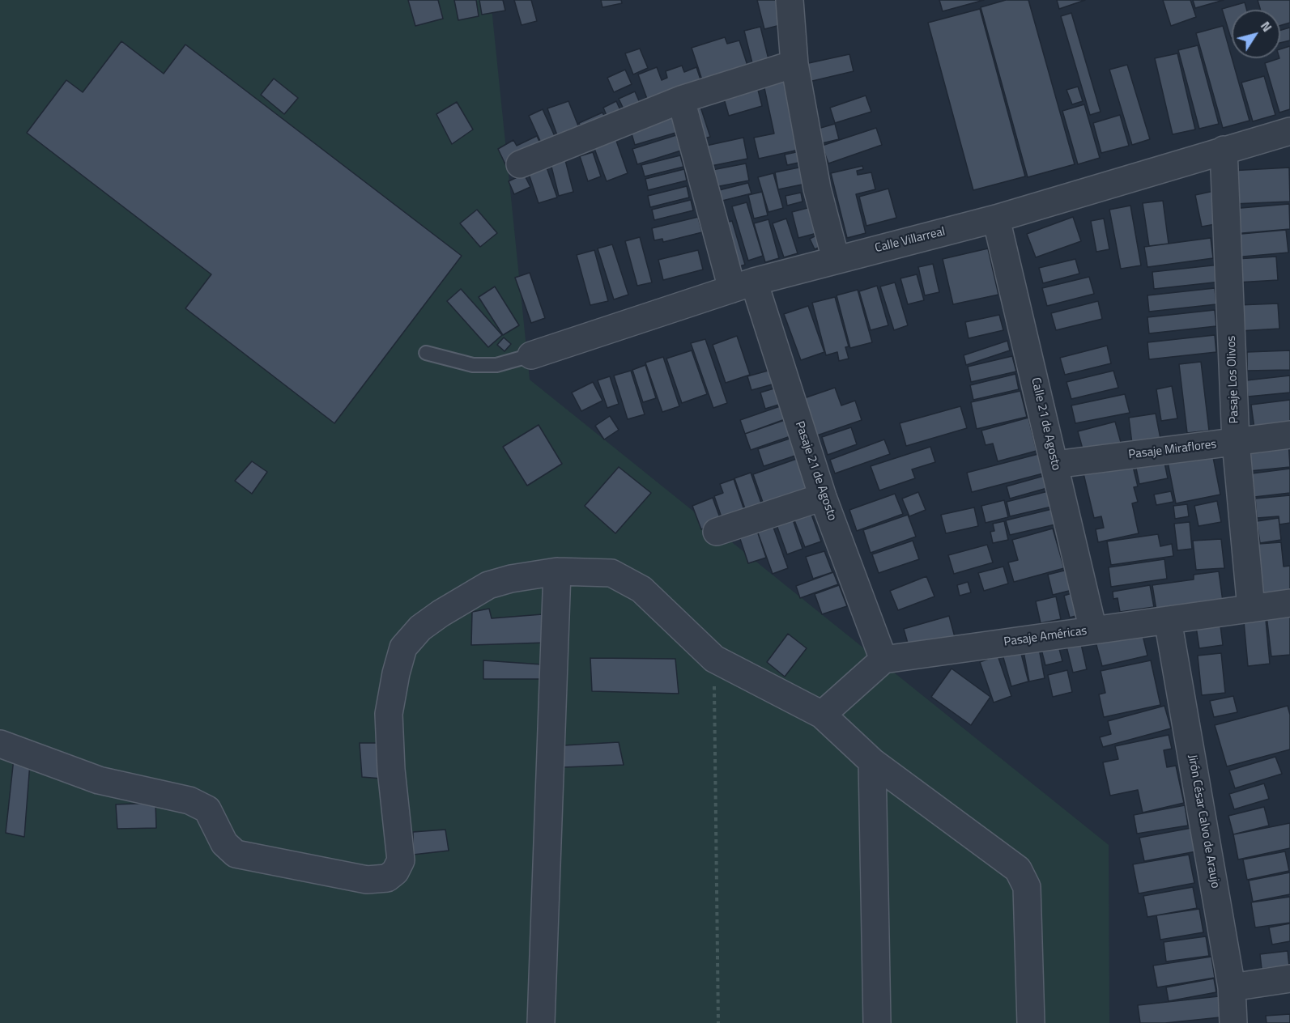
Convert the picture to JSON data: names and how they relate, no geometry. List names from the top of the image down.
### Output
{
  "streets": {
    "street": [
      "Calle Villarreal",
      "Pasaje Los Olivos",
      "Calle 21 de Agosto",
      "Pasaje Miraflores",
      "Pasaje 21 de Agosto",
      "Pasaje Américas",
      "Jirón César Calvo de Araujo"
    ]
  },
  "crossings": [
    ["Calle Villarreal", "Pasaje Los Olivos"],
    ["Calle Villarreal", "Calle 21 de Agosto"],
    ["Calle Villarreal", "Pasaje 21 de Agosto"],
    ["Pasaje Los Olivos", "Pasaje Miraflores"],
    ["Pasaje Los Olivos", "Pasaje Américas"],
    ["Calle 21 de Agosto", "Pasaje Miraflores"],
    ["Calle 21 de Agosto", "Pasaje Américas"],
    ["Pasaje 21 de Agosto", "Pasaje Américas"],
    ["Pasaje Américas", "Jirón César Calvo de Araujo"]
  ],
  "north": "top right"
}
